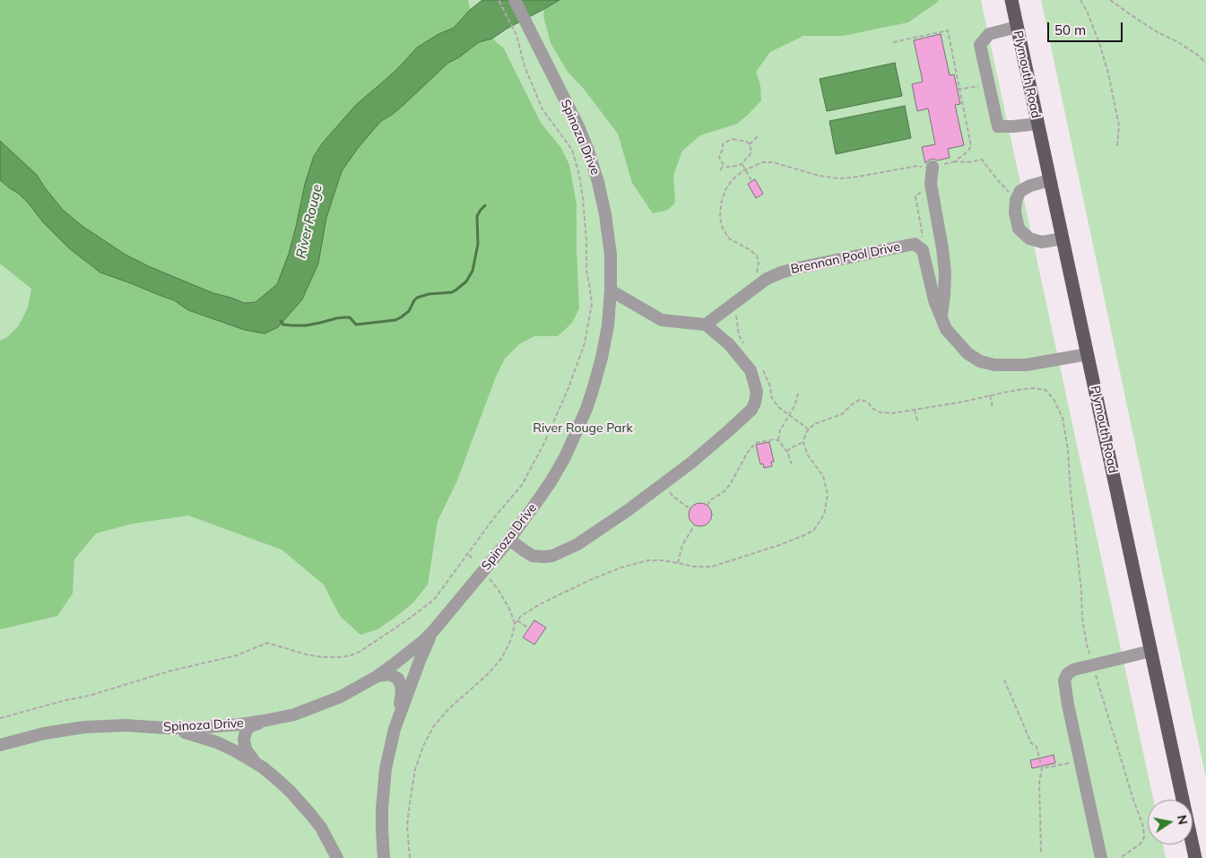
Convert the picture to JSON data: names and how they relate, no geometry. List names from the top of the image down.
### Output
{
  "streets": {
    "main road": ["Plymouth Road"],
    "street": ["Spinoza Drive", "Brennan Pool Drive"]
  },
  "crossings": [
    ["Plymouth Road", "Brennan Pool Drive"]
  ],
  "water": ["River Rouge"],
  "parks": ["River Rouge Park"],
  "scale_bar": "50 m",
  "north": "right"
}
